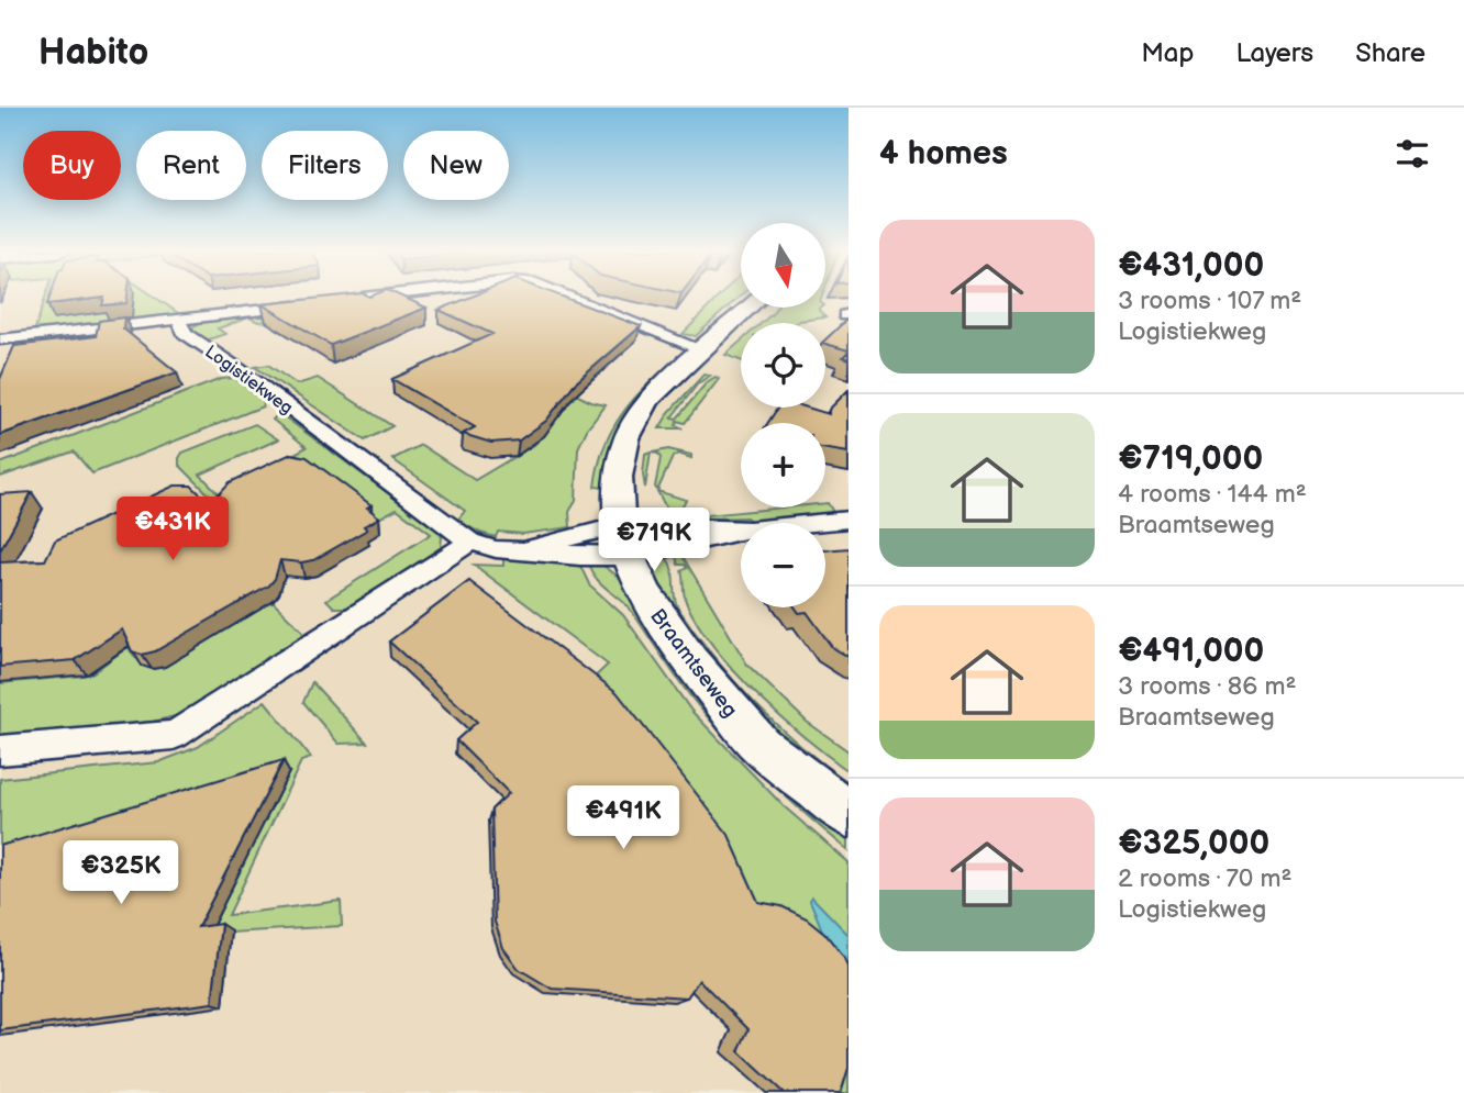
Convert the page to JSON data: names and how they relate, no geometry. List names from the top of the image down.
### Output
{
  "streets": {
    "street": ["Logistiekweg", "Braamtseweg"]
  },
  "crossings": [
    ["Logistiekweg", "Braamtseweg"]
  ],
  "north": "bottom",
  "page": {
    "header": "Habito",
    "nav": ["Map", "Layers", "Share"],
    "heading": "4 homes",
    "chip": [
      "Buy",
      "Rent",
      "Filters",
      "New"
    ],
    "list": [
      {
        "name": "€431,000",
        "note": "3 rooms · 107 m² · Logistiekweg"
      },
      {
        "name": "€719,000",
        "note": "4 rooms · 144 m² · Braamtseweg"
      },
      {
        "name": "€491,000",
        "note": "3 rooms · 86 m² · Braamtseweg"
      },
      {
        "name": "€325,000",
        "note": "2 rooms · 70 m² · Logistiekweg"
      }
    ],
    "map_buttons": ["+", "−"],
    "price": [
      "€431K",
      "€719K",
      "€491K",
      "€325K"
    ]
  }
}
